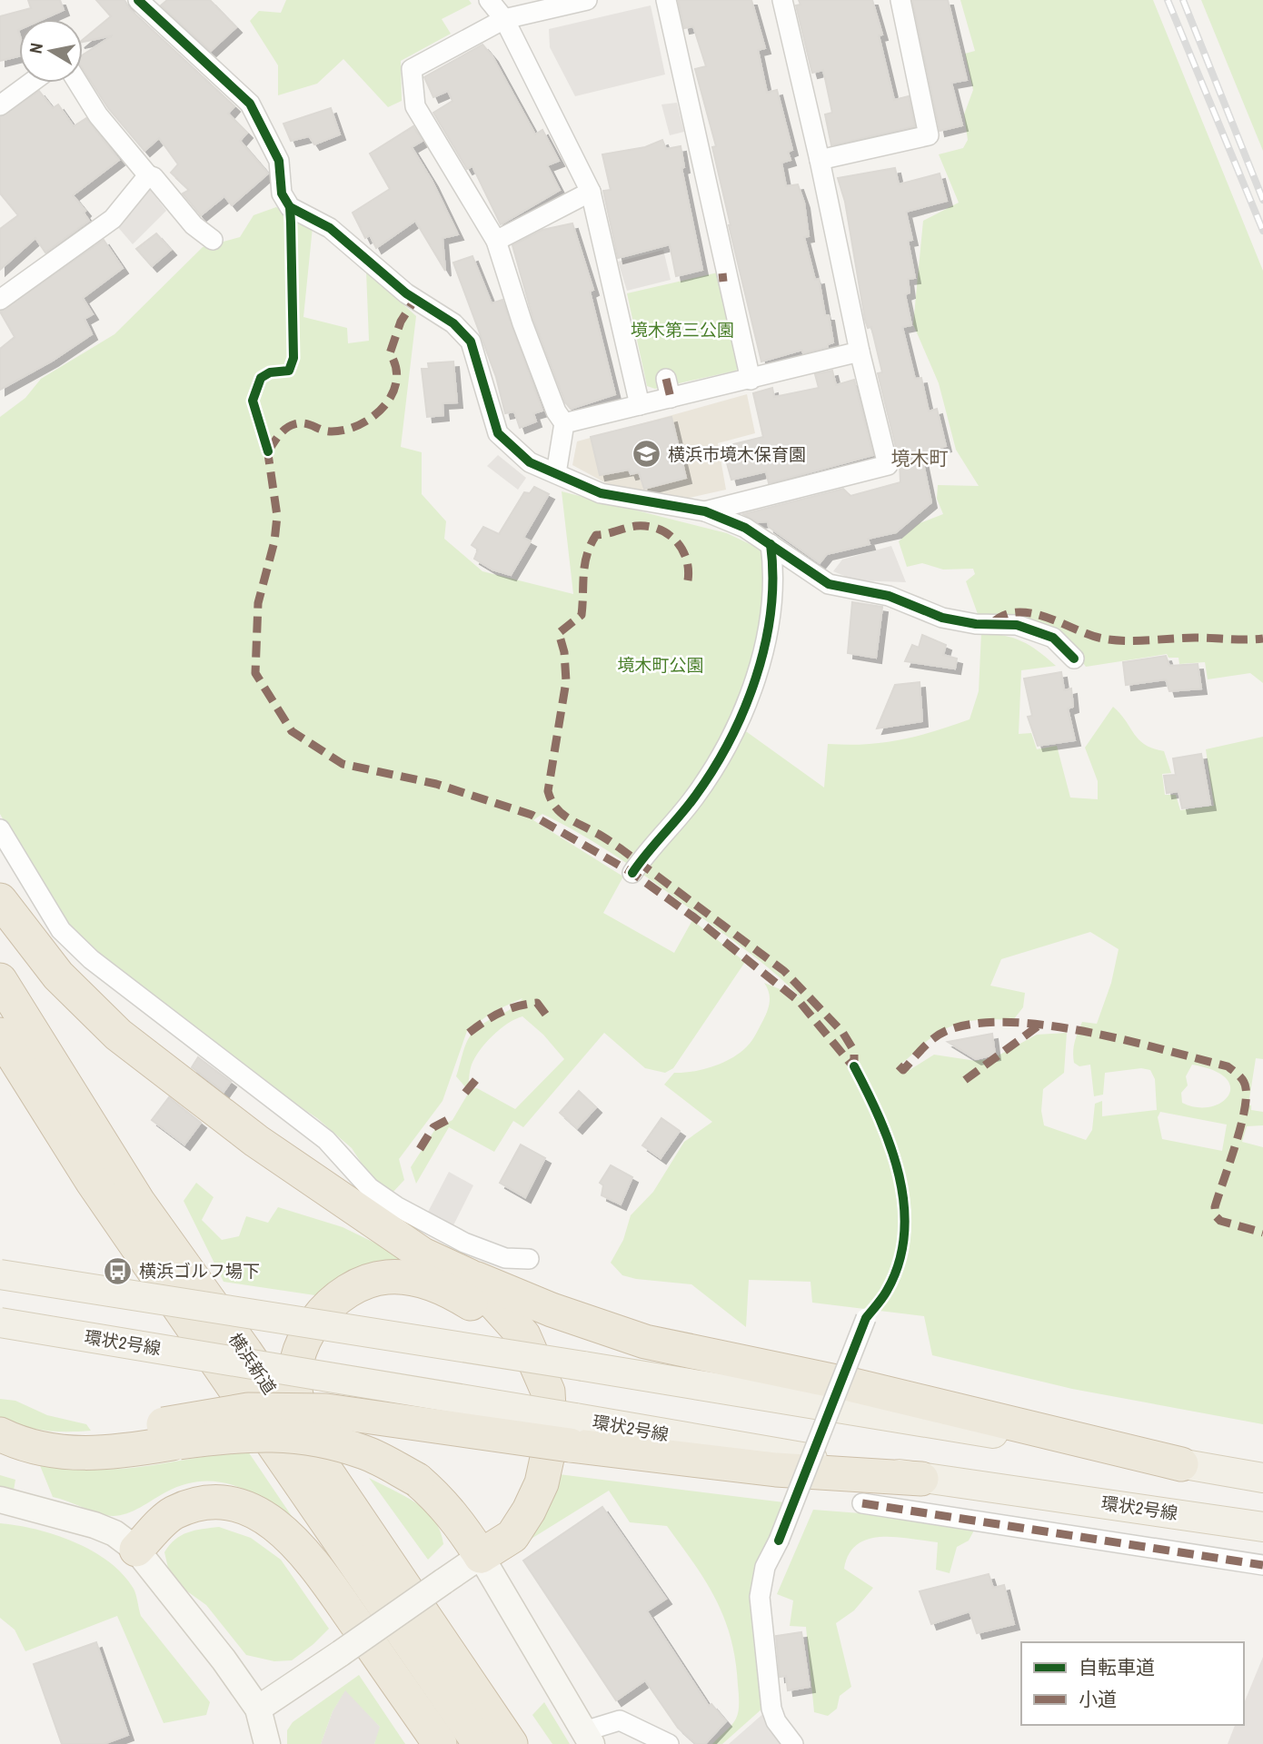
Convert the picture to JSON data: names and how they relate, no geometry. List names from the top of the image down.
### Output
{
  "streets": {
    "highway": ["横浜新道"],
    "main road": ["環状2号線"]
  },
  "districts": ["境木町"],
  "parks": ["境木第三公園", "境木町公園"],
  "places": {
    "school or university": ["横浜市境木保育園"],
    "bus stop": ["横浜ゴルフ場下"]
  },
  "legend": ["自転車道", "小道"],
  "north": "left"
}
